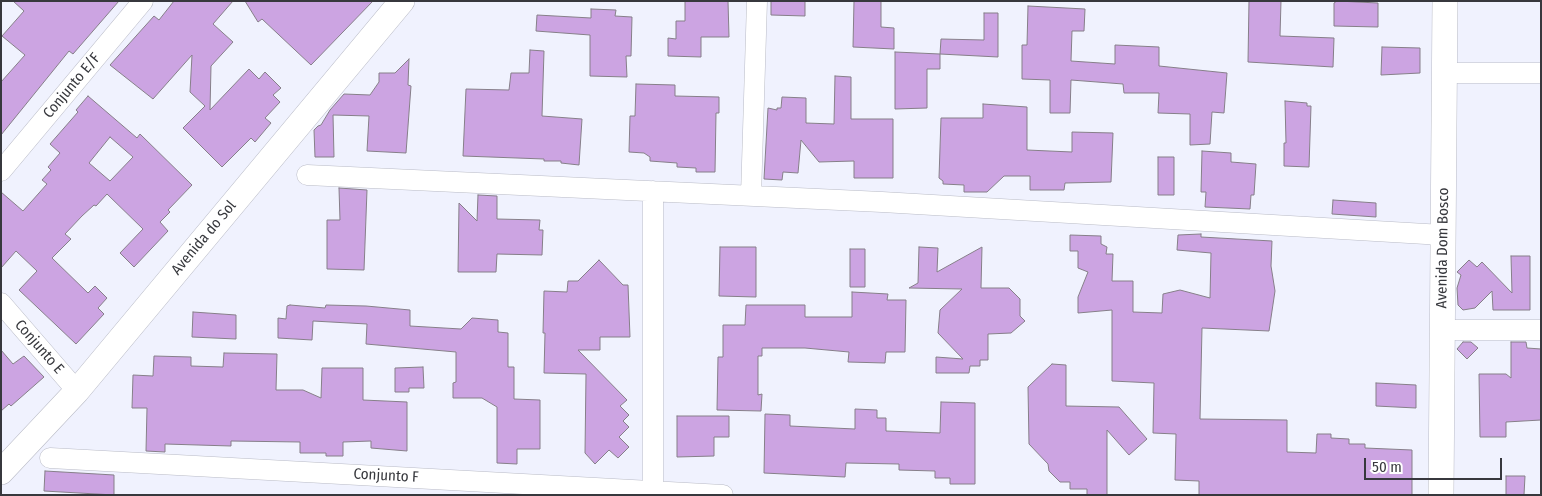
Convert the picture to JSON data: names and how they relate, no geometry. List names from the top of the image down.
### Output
{
  "streets": {
    "street": [
      "Conjunto E/F",
      "Avenida do Sol",
      "Avenida Dom Bosco",
      "Conjunto E",
      "Conjunto F"
    ]
  },
  "crossings": [
    ["Avenida do Sol", "Conjunto E"]
  ],
  "scale_bar": "50 m"
}
